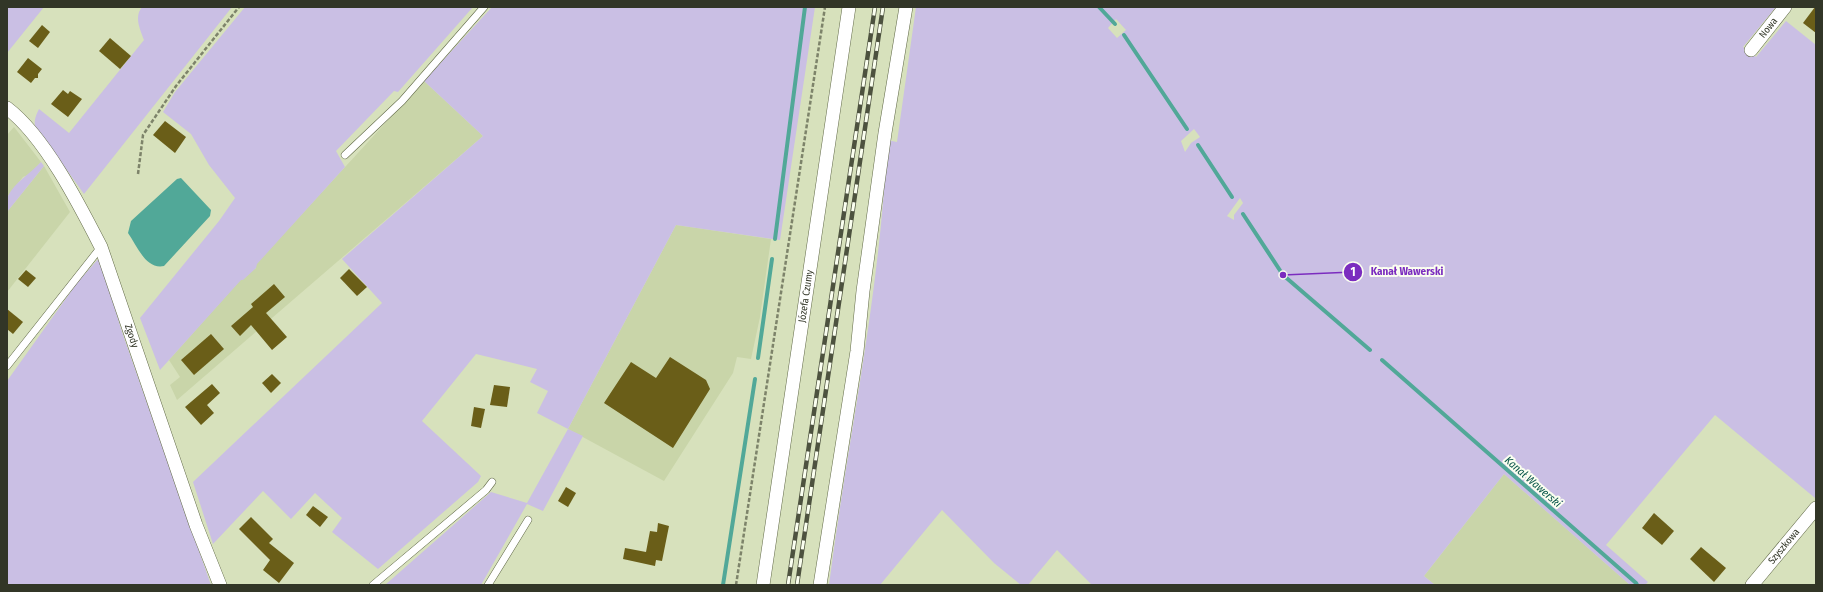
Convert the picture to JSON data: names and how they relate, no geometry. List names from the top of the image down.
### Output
{
  "streets": {
    "street": [
      "Nowa",
      "Józefa Czumy",
      "Zgody",
      "Szyszkowa"
    ]
  },
  "water": ["Kanał Wawerski"],
  "places": ["Kanał Wawerski"]
}
